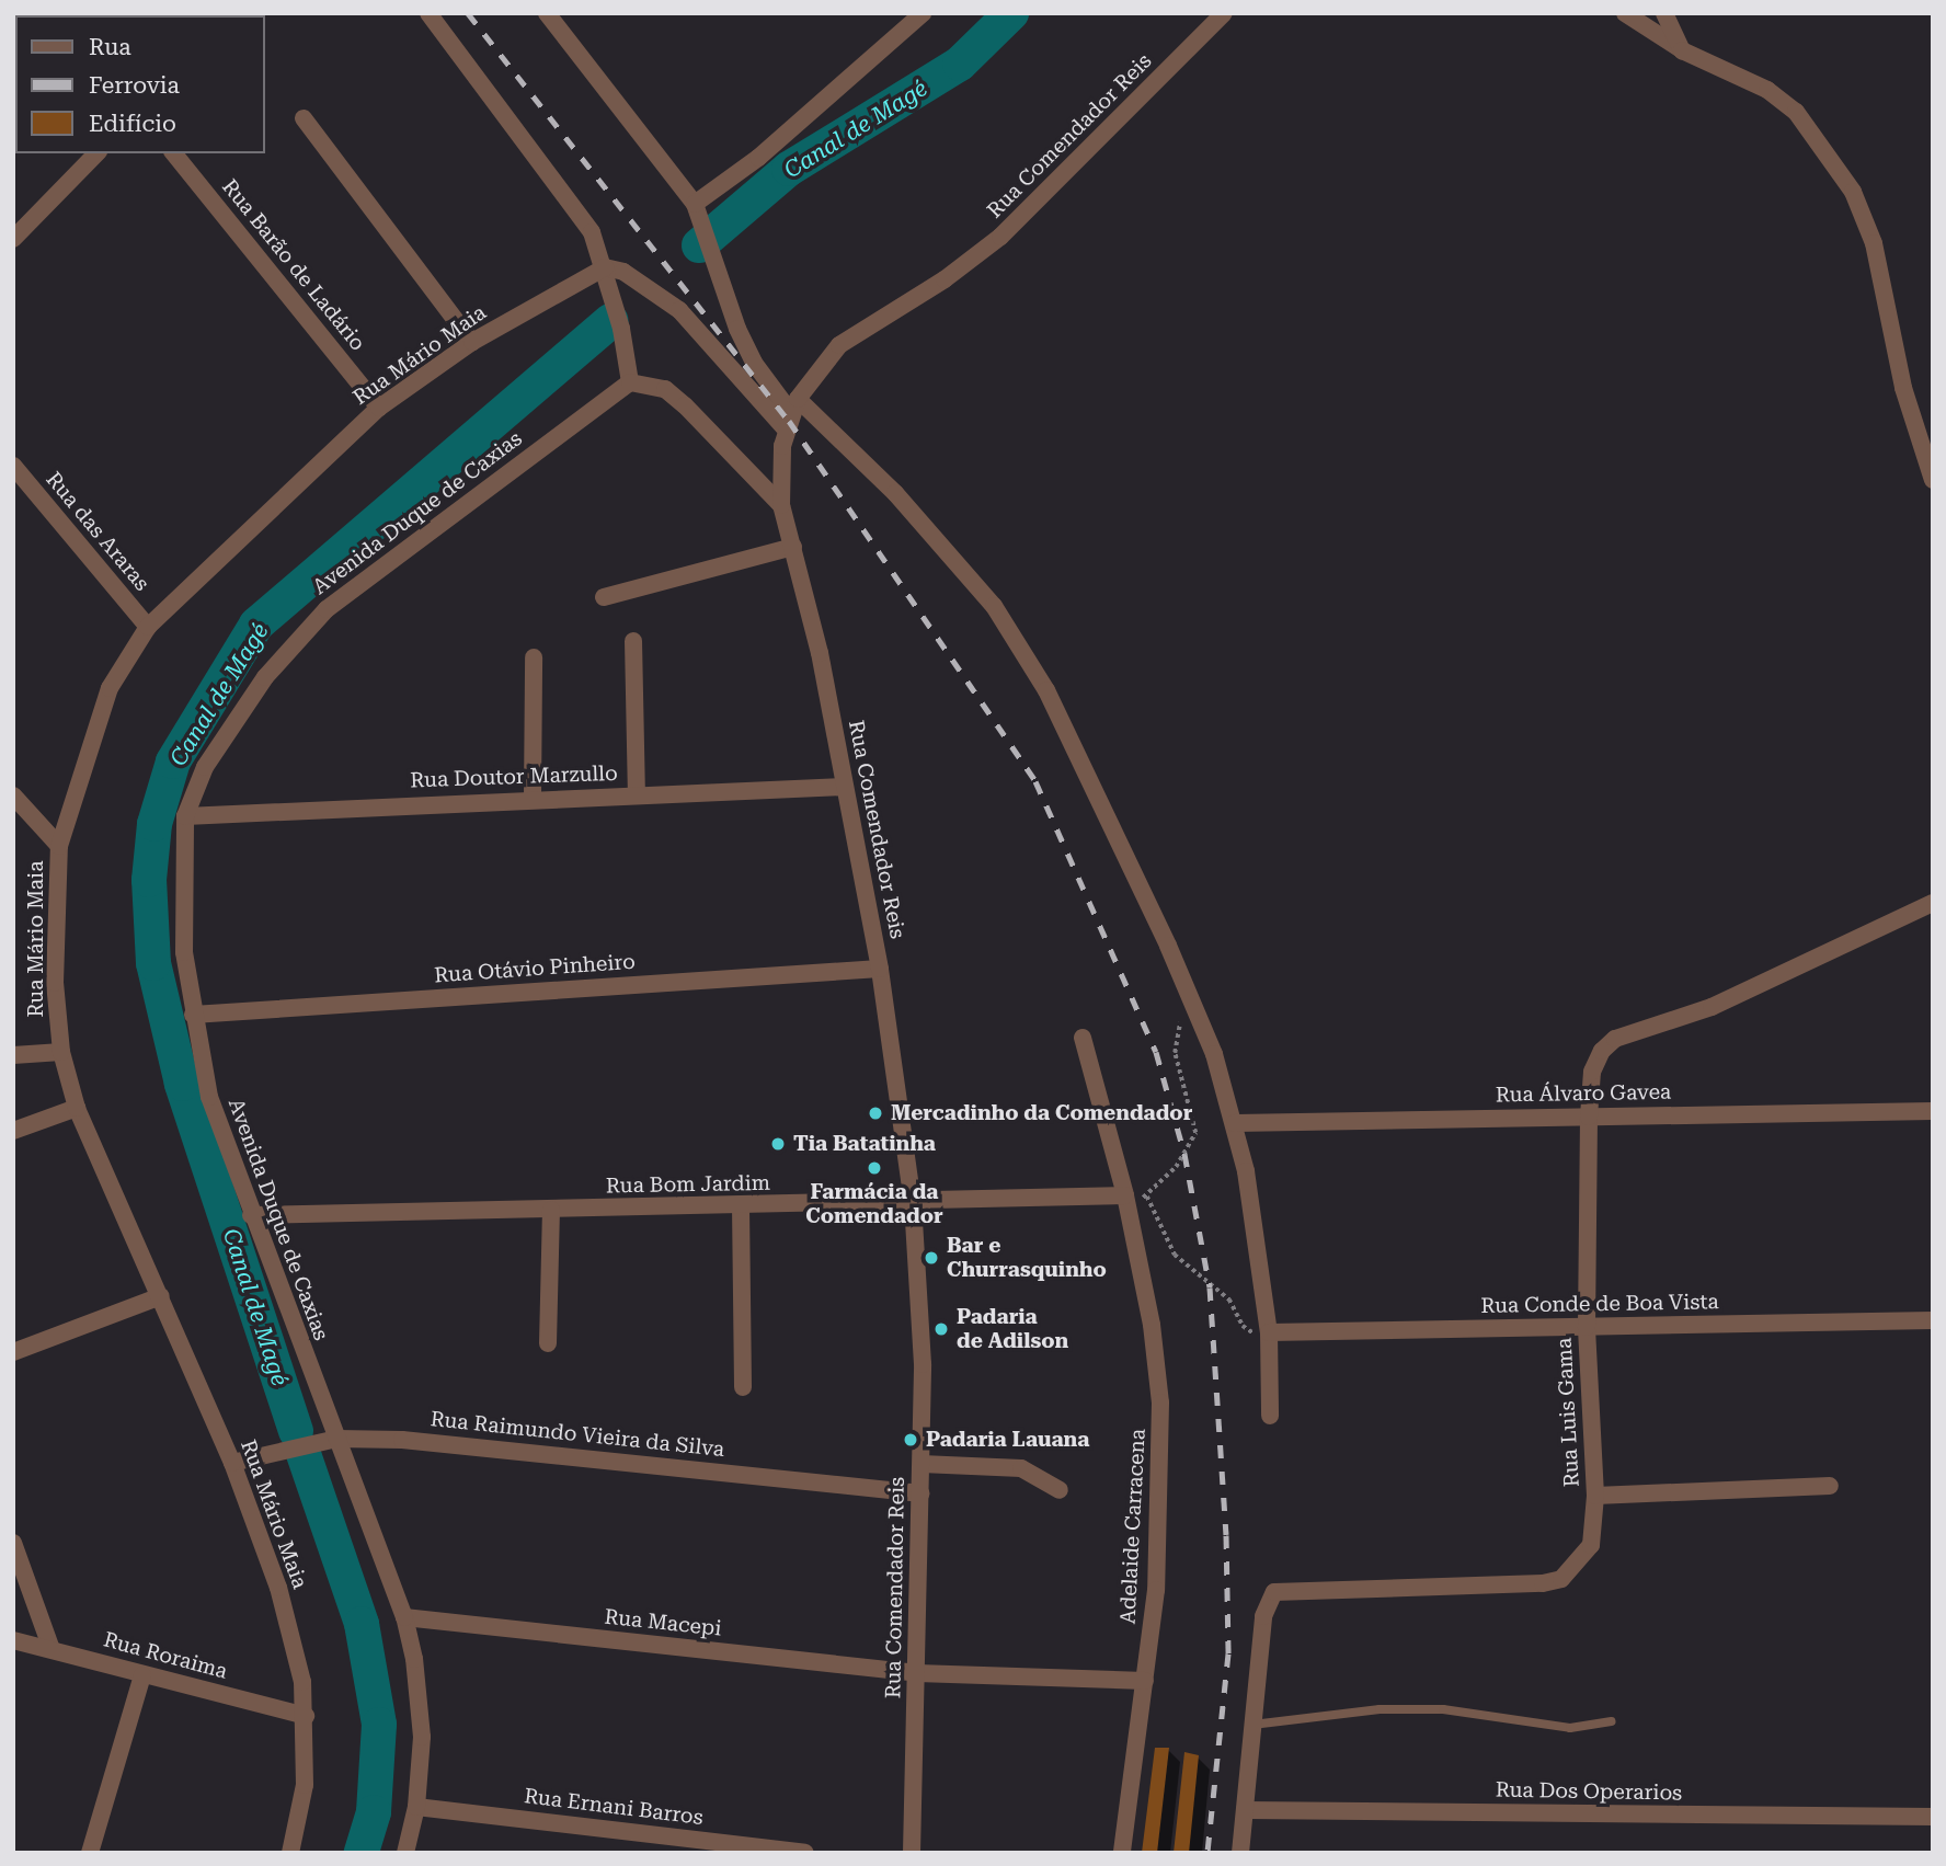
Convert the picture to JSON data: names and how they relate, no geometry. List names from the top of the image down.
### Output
{
  "streets": {
    "street": [
      "Rua Comendador Reis",
      "Rua Barão de Ladário",
      "Rua Mário Maia",
      "Avenida Duque de Caxias",
      "Rua das Araras",
      "Rua Doutor Marzullo",
      "Rua Otávio Pinheiro",
      "Rua Álvaro Gavea",
      "Rua Bom Jardim",
      "Rua Conde de Boa Vista",
      "Rua Luis Gama",
      "Rua Raimundo Vieira da Silva",
      "Adelaide Carracena",
      "Rua Macepi",
      "Rua Roraima",
      "Rua Dos Operarios",
      "Rua Ernani Barros"
    ]
  },
  "crossings": [
    ["Rua Comendador Reis", "Rua Doutor Marzullo"],
    ["Rua Comendador Reis", "Rua Otávio Pinheiro"],
    ["Rua Comendador Reis", "Rua Bom Jardim"],
    ["Rua Comendador Reis", "Rua Raimundo Vieira da Silva"],
    ["Rua Comendador Reis", "Rua Macepi"],
    ["Rua Barão de Ladário", "Rua Mário Maia"],
    ["Rua Mário Maia", "Rua das Araras"],
    ["Rua Mário Maia", "Rua Raimundo Vieira da Silva"],
    ["Rua Mário Maia", "Rua Roraima"],
    ["Avenida Duque de Caxias", "Rua Doutor Marzullo"],
    ["Avenida Duque de Caxias", "Rua Otávio Pinheiro"],
    ["Avenida Duque de Caxias", "Rua Bom Jardim"],
    ["Avenida Duque de Caxias", "Rua Raimundo Vieira da Silva"],
    ["Avenida Duque de Caxias", "Rua Macepi"],
    ["Avenida Duque de Caxias", "Rua Ernani Barros"],
    ["Rua Álvaro Gavea", "Rua Luis Gama"],
    ["Rua Bom Jardim", "Adelaide Carracena"],
    ["Rua Conde de Boa Vista", "Rua Luis Gama"],
    ["Rua Luis Gama", "Rua Dos Operarios"],
    ["Adelaide Carracena", "Rua Macepi"]
  ],
  "water": ["Canal de Magé"],
  "places": [
    "Mercadinho da Comendador",
    "Tia Batatinha",
    "Farmácia da Comendador",
    "Bar e Churrasquinho",
    "Padaria de Adilson",
    "Padaria Lauana"
  ],
  "legend": ["Rua", "Ferrovia", "Edifício"]
}
